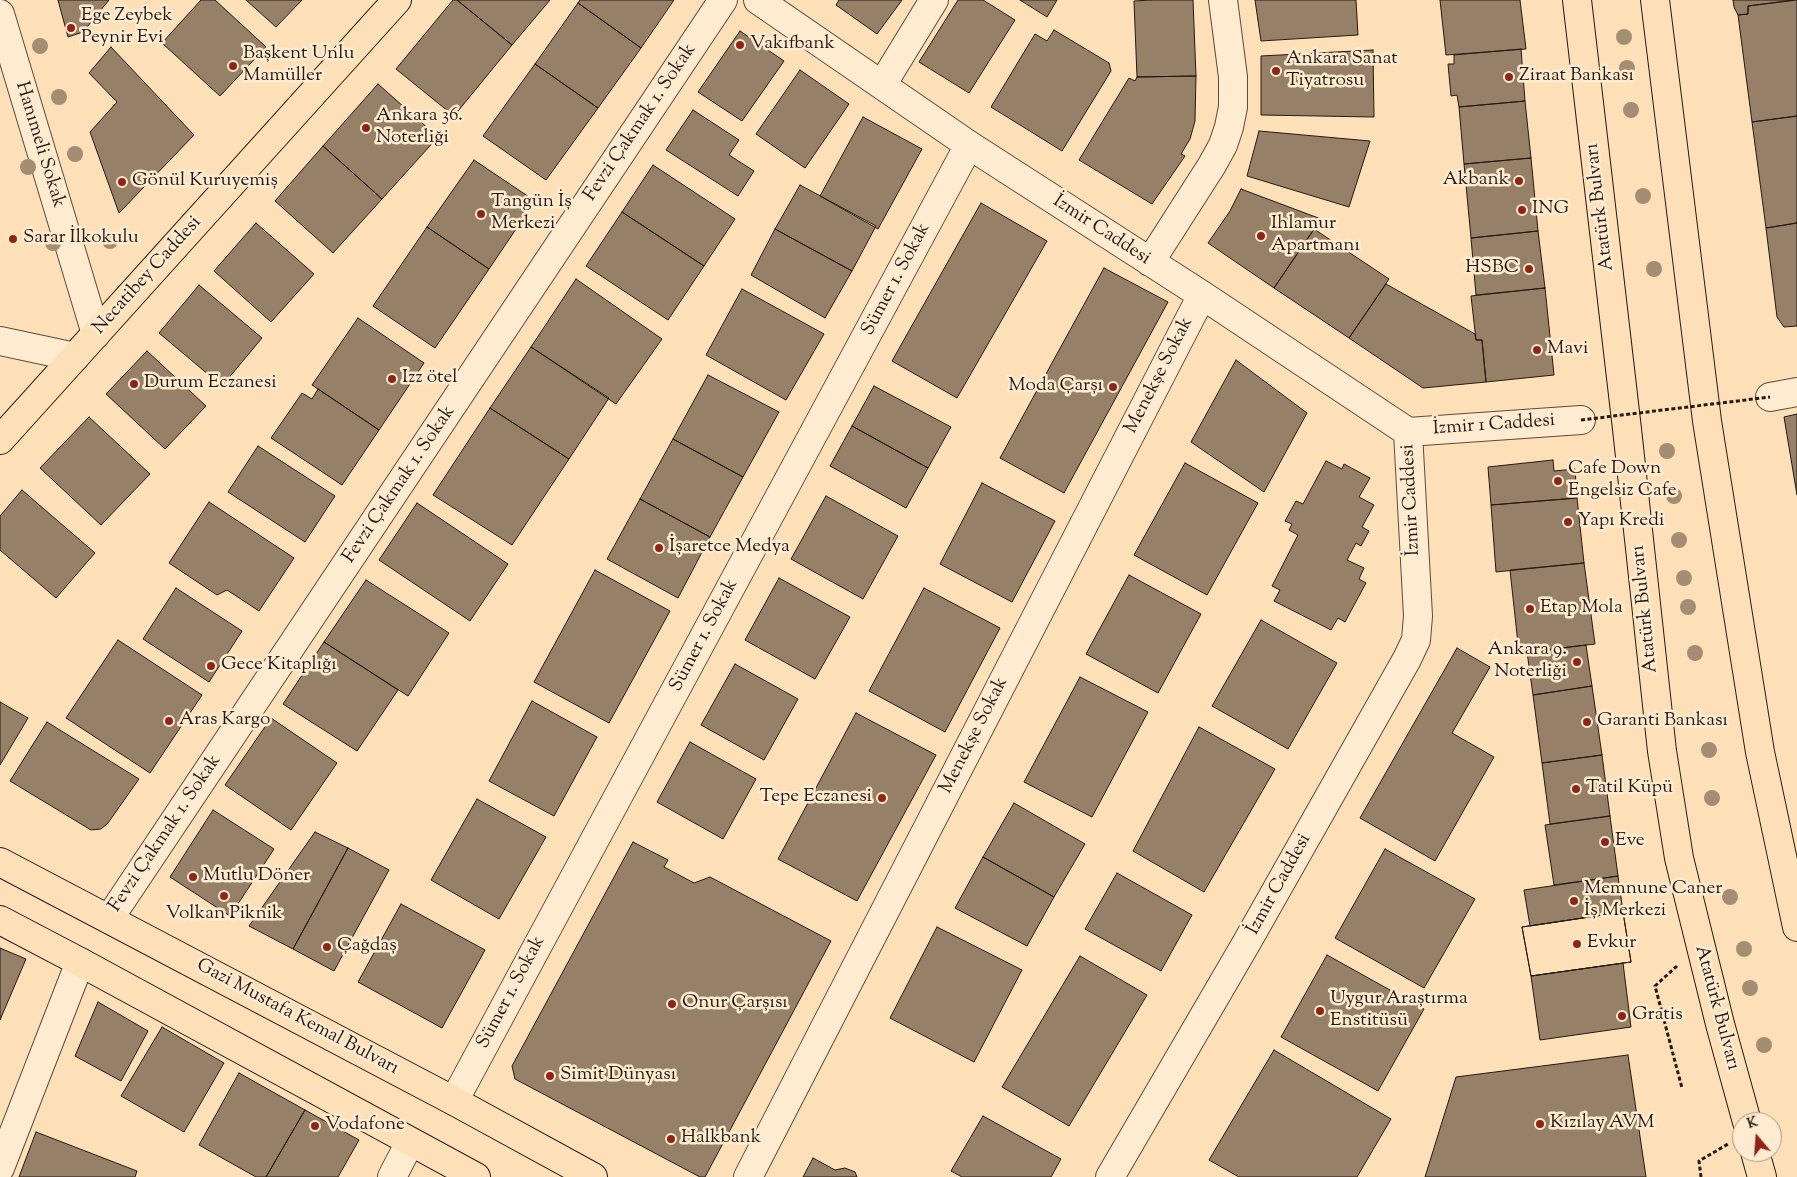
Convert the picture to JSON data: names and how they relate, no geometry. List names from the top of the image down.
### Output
{
  "streets": {
    "main road": ["Atatürk Bulvarı", "Necatibey Caddesi", "Gazi Mustafa Kemal Bulvarı"],
    "street": [
      "Fevzi Çakmak 1. Sokak",
      "Hanımeli Sokak",
      "İzmir Caddesi",
      "Sümer 1. Sokak",
      "Menekşe Sokak",
      "İzmir 1 Caddesi"
    ]
  },
  "crossings": [
    ["Fevzi Çakmak 1. Sokak", "Gazi Mustafa Kemal Bulvarı"],
    ["Hanımeli Sokak", "Necatibey Caddesi"],
    ["İzmir Caddesi", "Sümer 1. Sokak"],
    ["İzmir Caddesi", "Menekşe Sokak"],
    ["İzmir Caddesi", "İzmir 1 Caddesi"],
    ["Sümer 1. Sokak", "Gazi Mustafa Kemal Bulvarı"]
  ],
  "places": [
    "Ege Zeybek Peynir Evi",
    "Vakıfbank",
    "Başkent Unlu Mamüller",
    "Ankara Sanat Tiyatrosu",
    "Ziraat Bankası",
    "Ankara 36. Noterliği",
    "Akbank",
    "Gönül Kuruyemiş",
    "ING",
    "Tangün İş Merkezi",
    "Ihlamur Apartmanı",
    "Sarar İlkokulu",
    "HSBC",
    "Mavi",
    "Izz ötel",
    "Durum Eczanesi",
    "Moda Çarşı",
    "Cafe Down Engelsiz Cafe",
    "Yapı Kredi",
    "İşaretce Medya",
    "Etap Mola",
    "Ankara 9. Noterliği",
    "Gece Kitaplığı",
    "Aras Kargo",
    "Garanti Bankası",
    "Tatil Küpü",
    "Tepe Eczanesi",
    "Eve",
    "Mutlu Döner",
    "Volkan Piknik",
    "Memnune Caner İş Merkezi",
    "Evkur",
    "Çağdaş",
    "Onur Çarşısı",
    "Uygur Araştırma Enstitüsü",
    "Gratis",
    "Simit Dünyası",
    "Kızılay AVM",
    "Vodafone",
    "Halkbank"
  ],
  "north": "top"
}
